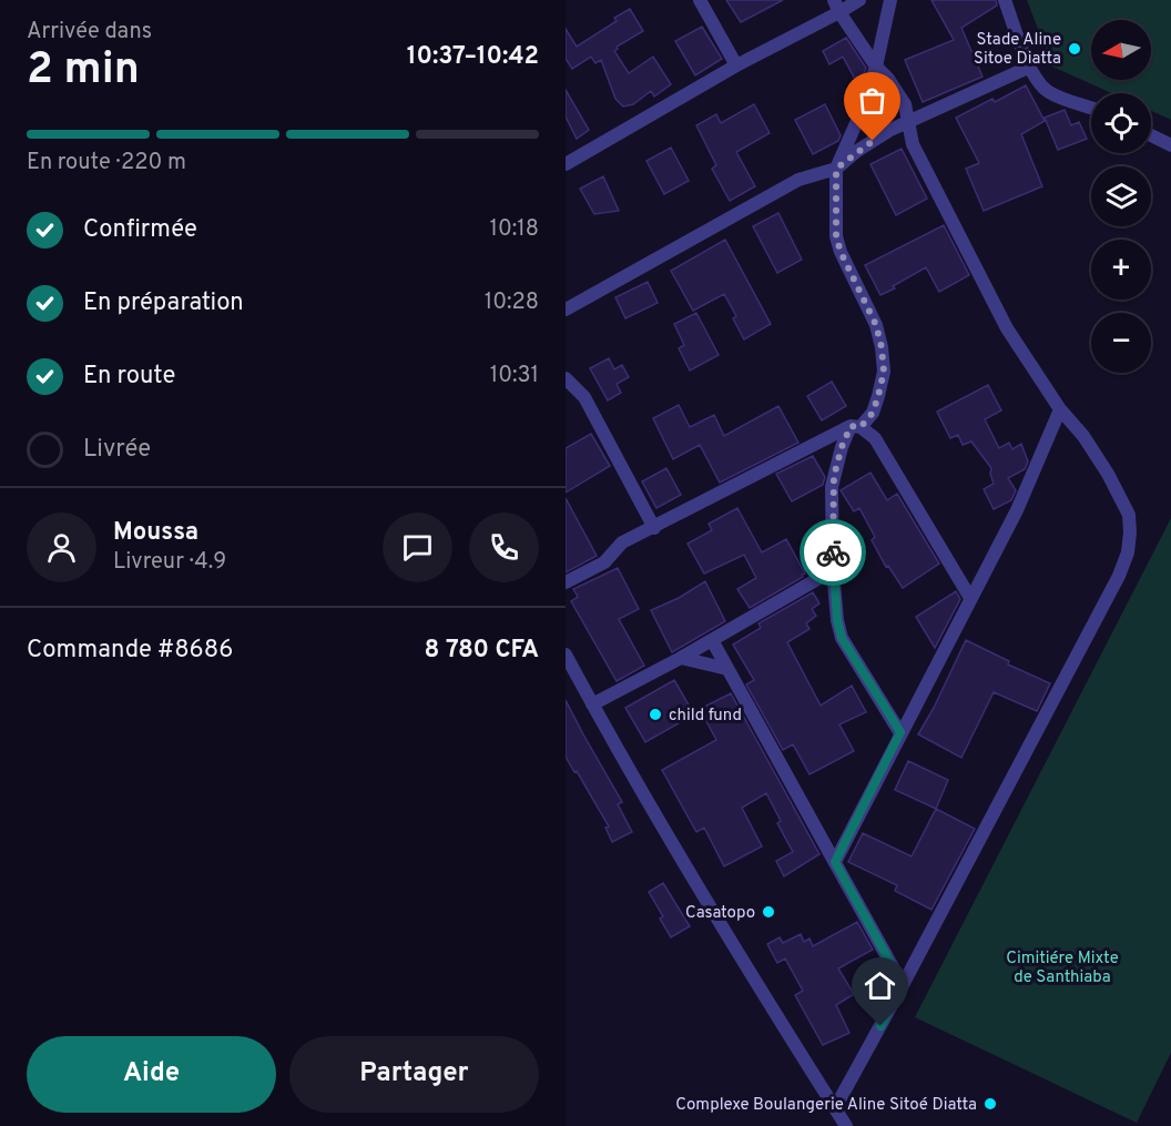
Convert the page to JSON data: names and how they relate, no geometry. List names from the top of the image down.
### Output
{
  "parks": ["Cimitiére Mixte de Santhiaba"],
  "places": [
    "Stade Aline Sitoe Diatta",
    "child fund",
    "Casatopo",
    "Complexe Boulangerie Aline Sitoé Diatta"
  ],
  "north": "left",
  "page": {
    "heading": ["2 min", "Arrivée dans", "10:37–10:42"],
    "panel": [
      "Moussa",
      "Livreur · 4.9",
      "Commande #8686",
      "8 780 CFA"
    ],
    "map_buttons": ["+", "−"],
    "bar": "En route · 220 m",
    "list": [
      ["Confirmée", "10:18"],
      ["En préparation", "10:28"],
      ["En route", "10:31"],
      "Livrée"
    ],
    "buttons": ["Aide", "Partager"]
  }
}
